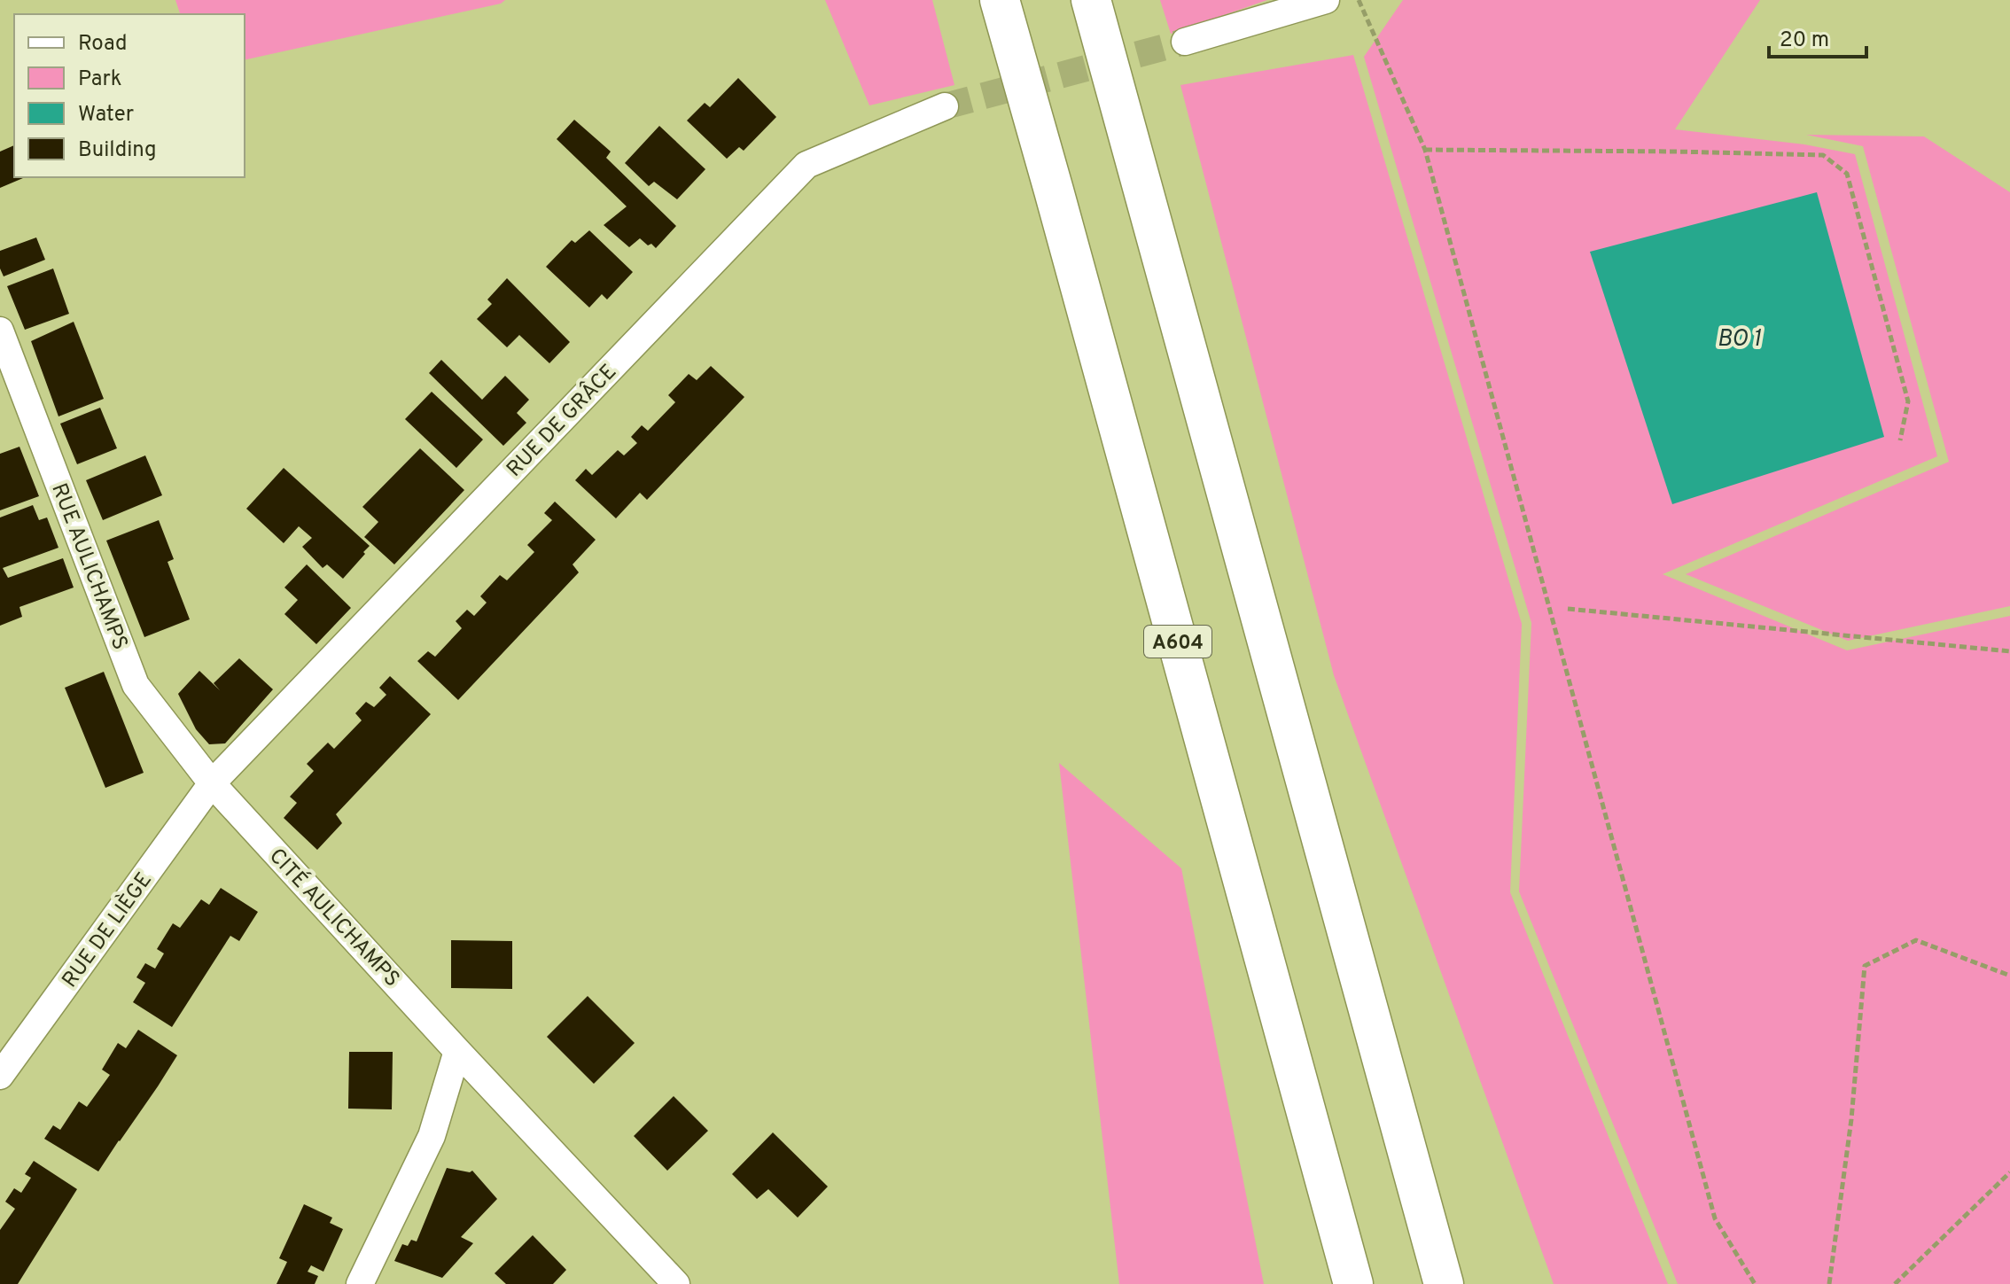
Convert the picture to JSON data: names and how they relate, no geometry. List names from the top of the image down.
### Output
{
  "streets": {
    "highway": ["A604"],
    "street": [
      "RUE DE GRÂCE",
      "RUE AULICHAMPS",
      "CITÉ AULICHAMPS",
      "RUE DE LIÈGE"
    ]
  },
  "crossings": [
    ["RUE DE GRÂCE", "RUE AULICHAMPS"],
    ["RUE DE GRÂCE", "CITÉ AULICHAMPS"],
    ["RUE DE GRÂCE", "RUE DE LIÈGE"],
    ["RUE AULICHAMPS", "CITÉ AULICHAMPS"],
    ["RUE AULICHAMPS", "RUE DE LIÈGE"],
    ["CITÉ AULICHAMPS", "RUE DE LIÈGE"]
  ],
  "water": ["BO 1"],
  "legend": [
    "Road",
    "Park",
    "Water",
    "Building"
  ],
  "scale_bar": "20 m"
}
